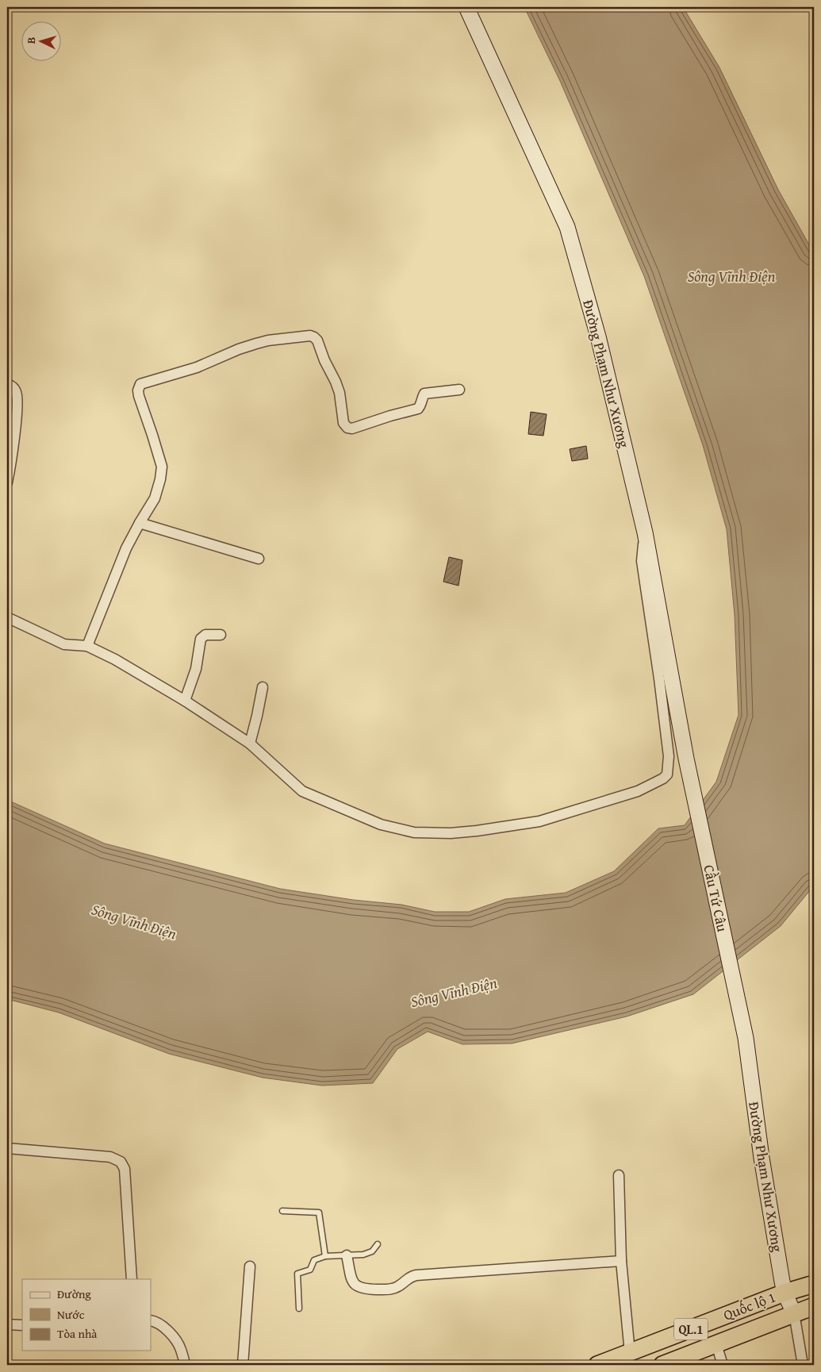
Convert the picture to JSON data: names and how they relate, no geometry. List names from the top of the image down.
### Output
{
  "streets": {
    "highway": ["Quốc lộ 1", "QL.1"],
    "main road": ["Đường Phạm Như Xương", "Cầu Tứ Câu"]
  },
  "crossings": [
    ["Đường Phạm Như Xương", "Cầu Tứ Câu"],
    ["Đường Phạm Như Xương", "Quốc lộ 1"]
  ],
  "water": ["Sông Vĩnh Điện"],
  "legend": ["Đường", "Nước", "Tòa nhà"],
  "north": "left"
}
